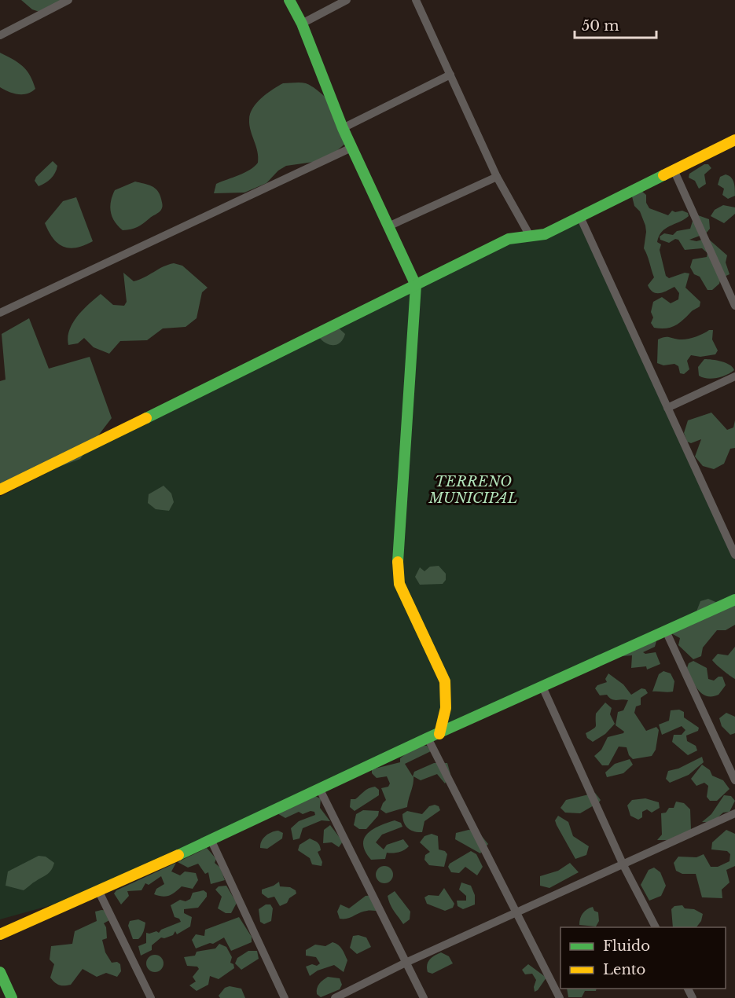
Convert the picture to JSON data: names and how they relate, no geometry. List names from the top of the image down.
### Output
{
  "parks": ["TERRENO MUNICIPAL"],
  "legend": ["Fluido", "Lento"],
  "scale_bar": "50 m"
}
